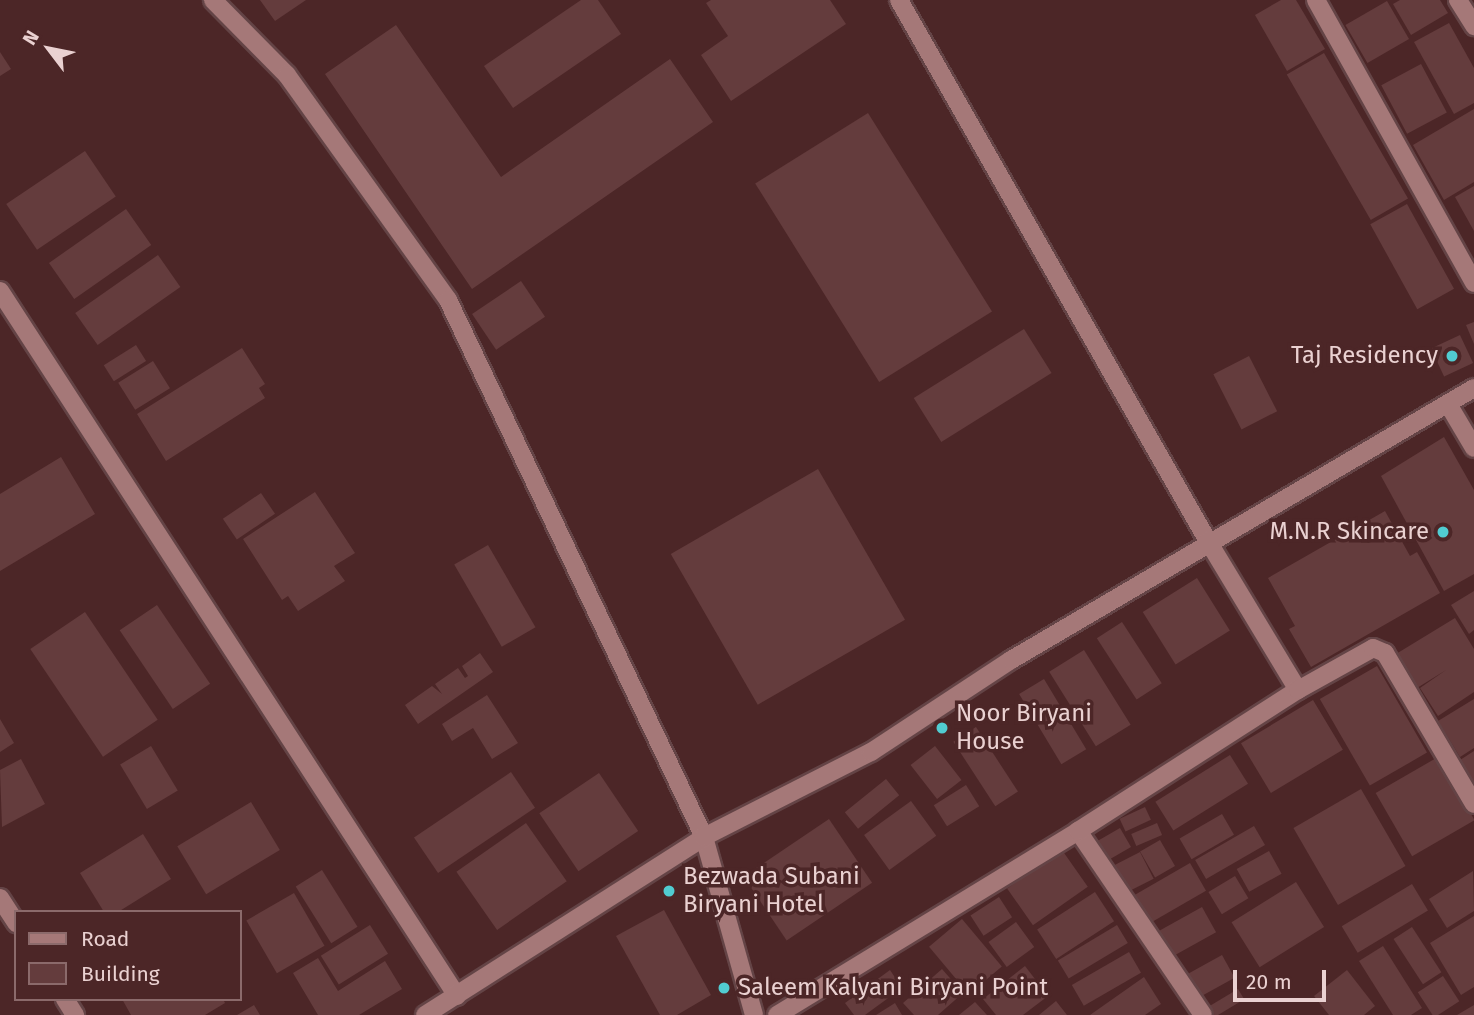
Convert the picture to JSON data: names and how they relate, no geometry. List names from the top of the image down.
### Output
{
  "places": [
    "Taj Residency",
    "M.N.R Skincare",
    "Noor Biryani House",
    "Bezwada Subani Biryani Hotel",
    "Saleem Kalyani Biryani Point"
  ],
  "legend": ["Road", "Building"],
  "scale_bar": "20 m",
  "north": "top left"
}
